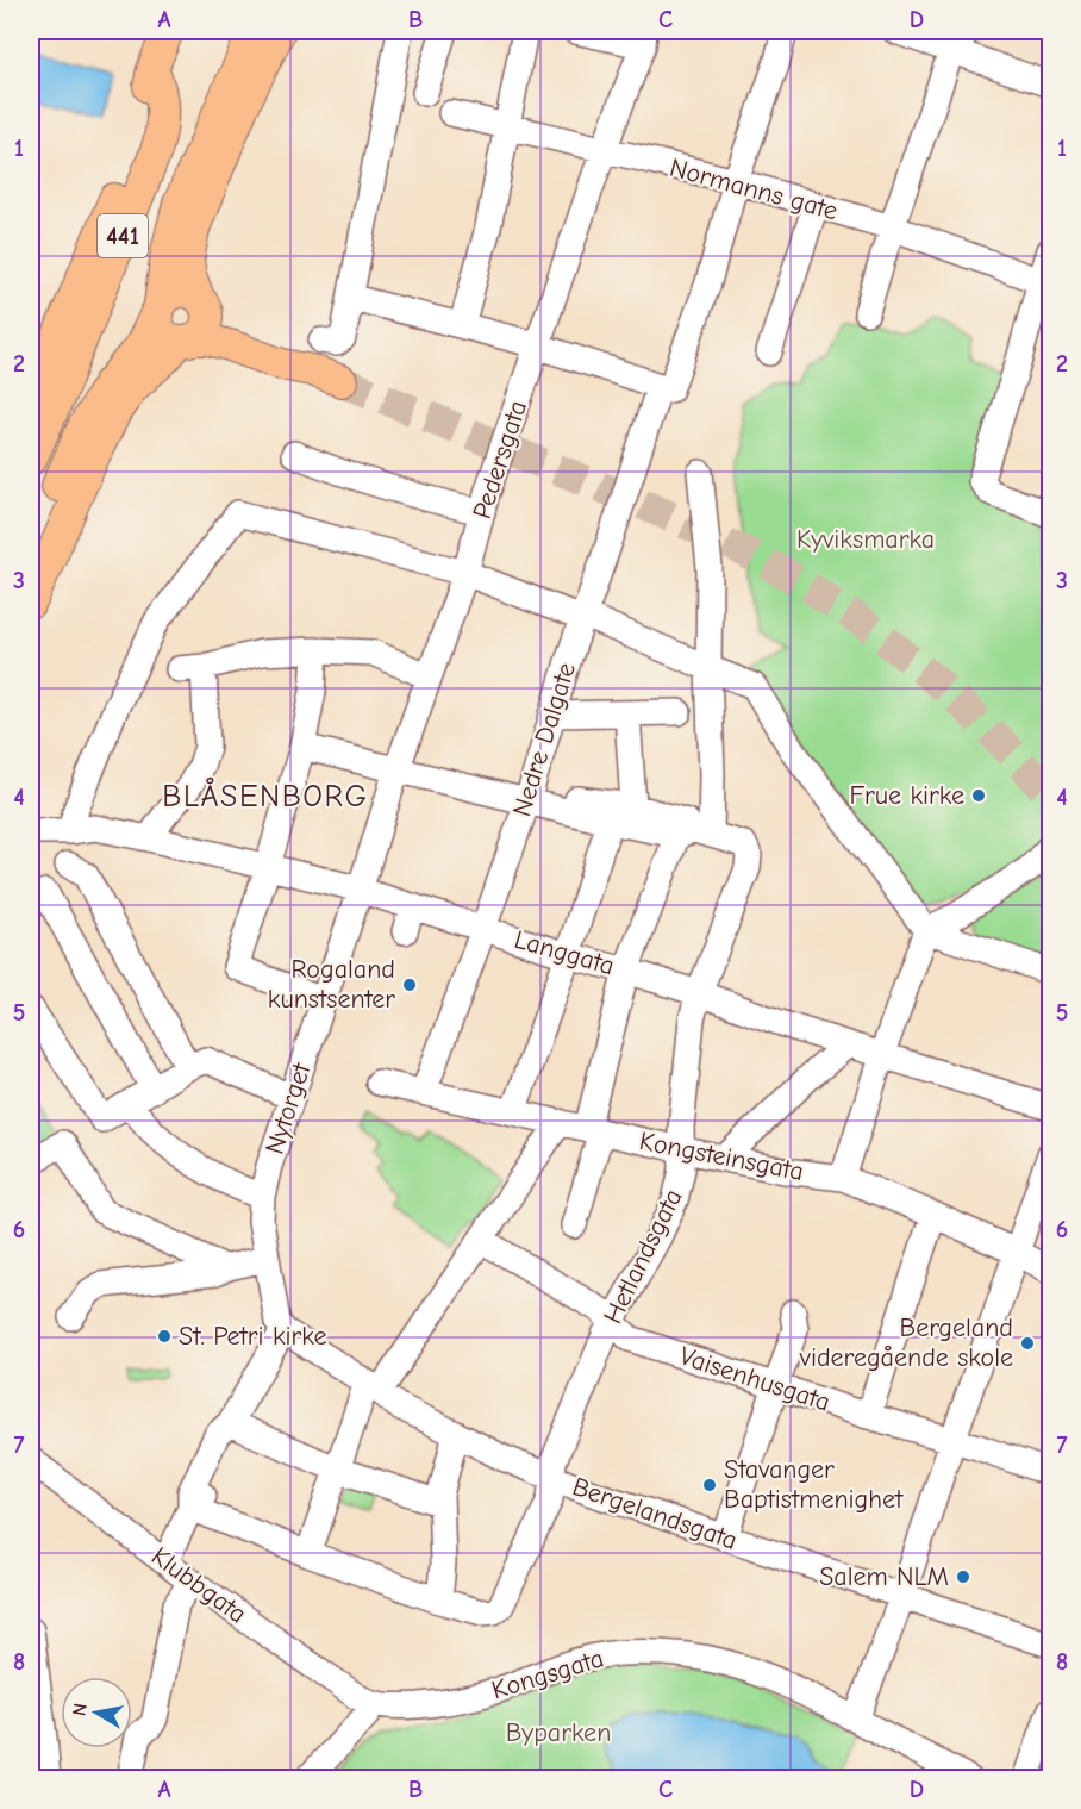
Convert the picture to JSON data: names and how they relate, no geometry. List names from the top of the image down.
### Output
{
  "streets": {
    "main road": ["441"],
    "street": [
      "Normanns gate",
      "Pedersgata",
      "Nedre Dalgate",
      "Langgata",
      "Nytorget",
      "Kongsteinsgata",
      "Hetlandsgata",
      "Vaisenhusgata",
      "Bergelandsgata",
      "Klubbgata",
      "Kongsgata"
    ]
  },
  "crossings": [
    ["Normanns gate", "Pedersgata"],
    ["Normanns gate", "Nedre Dalgate"],
    ["Pedersgata", "Langgata"],
    ["Pedersgata", "Nytorget"],
    ["Nedre Dalgate", "Langgata"],
    ["Nedre Dalgate", "Kongsteinsgata"],
    ["Langgata", "Nytorget"],
    ["Langgata", "Hetlandsgata"],
    ["Nytorget", "Bergelandsgata"],
    ["Kongsteinsgata", "Hetlandsgata"],
    ["Hetlandsgata", "Vaisenhusgata"],
    ["Hetlandsgata", "Bergelandsgata"],
    ["Klubbgata", "Kongsgata"]
  ],
  "districts": ["BLÅSENBORG"],
  "parks": ["Kyviksmarka", "Byparken"],
  "places": [
    "Frue kirke",
    "Rogaland kunstsenter",
    "St. Petri kirke",
    "Bergeland videregående skole",
    "Stavanger Baptistmenighet",
    "Salem NLM"
  ],
  "north": "left",
  "grid": {
    "columns": [
      "A",
      "B",
      "C",
      "D"
    ],
    "rows": [
      "1",
      "2",
      "3",
      "4",
      "5",
      "6",
      "7",
      "8"
    ]
  }
}
